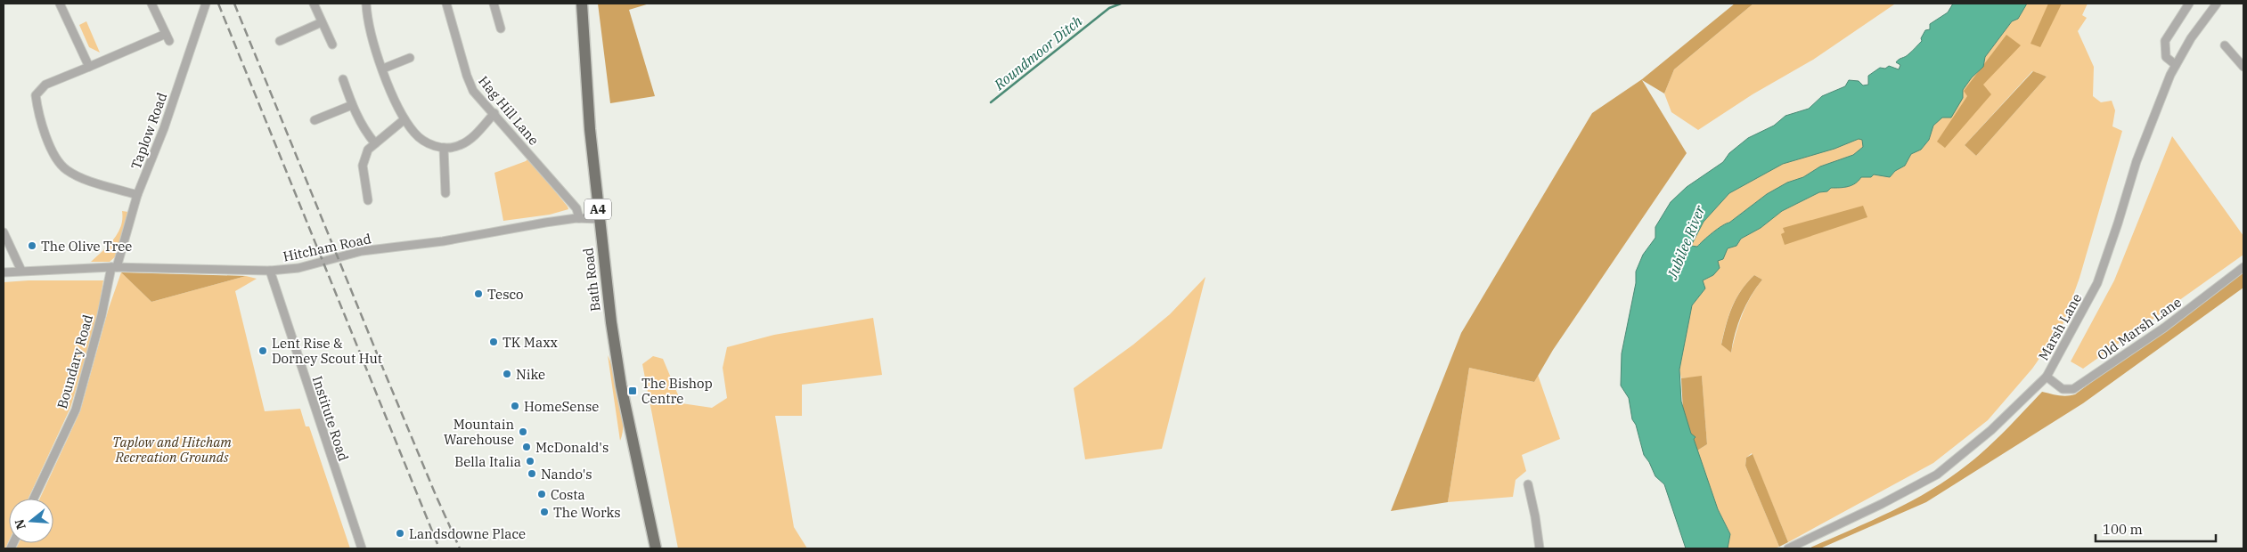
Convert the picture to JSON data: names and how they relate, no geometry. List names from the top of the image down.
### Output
{
  "streets": {
    "main road": ["A4", "Bath Road"],
    "street": [
      "Hag Hill Lane",
      "Taplow Road",
      "Hitcham Road",
      "Marsh Lane",
      "Old Marsh Lane",
      "Boundary Road",
      "Institute Road"
    ]
  },
  "crossings": [
    ["Hag Hill Lane", "Hitcham Road"],
    ["Taplow Road", "Hitcham Road"],
    ["Taplow Road", "Boundary Road"],
    ["Hitcham Road", "Bath Road"],
    ["Hitcham Road", "Boundary Road"],
    ["Hitcham Road", "Institute Road"],
    ["Marsh Lane", "Old Marsh Lane"]
  ],
  "water": ["Roundmoor Ditch", "Jubilee River"],
  "parks": ["Taplow and Hitcham Recreation Grounds"],
  "places": {
    "other": [
      "The Olive Tree",
      "Tesco",
      "TK Maxx",
      "Lent Rise & Dorney Scout Hut",
      "Nike",
      "HomeSense",
      "Mountain Warehouse",
      "McDonald's",
      "Bella Italia",
      "Nando's",
      "Costa",
      "The Works",
      "Landsdowne Place"
    ],
    "transit": ["The Bishop Centre"]
  },
  "scale_bar": "100 m",
  "north": "left"
}
